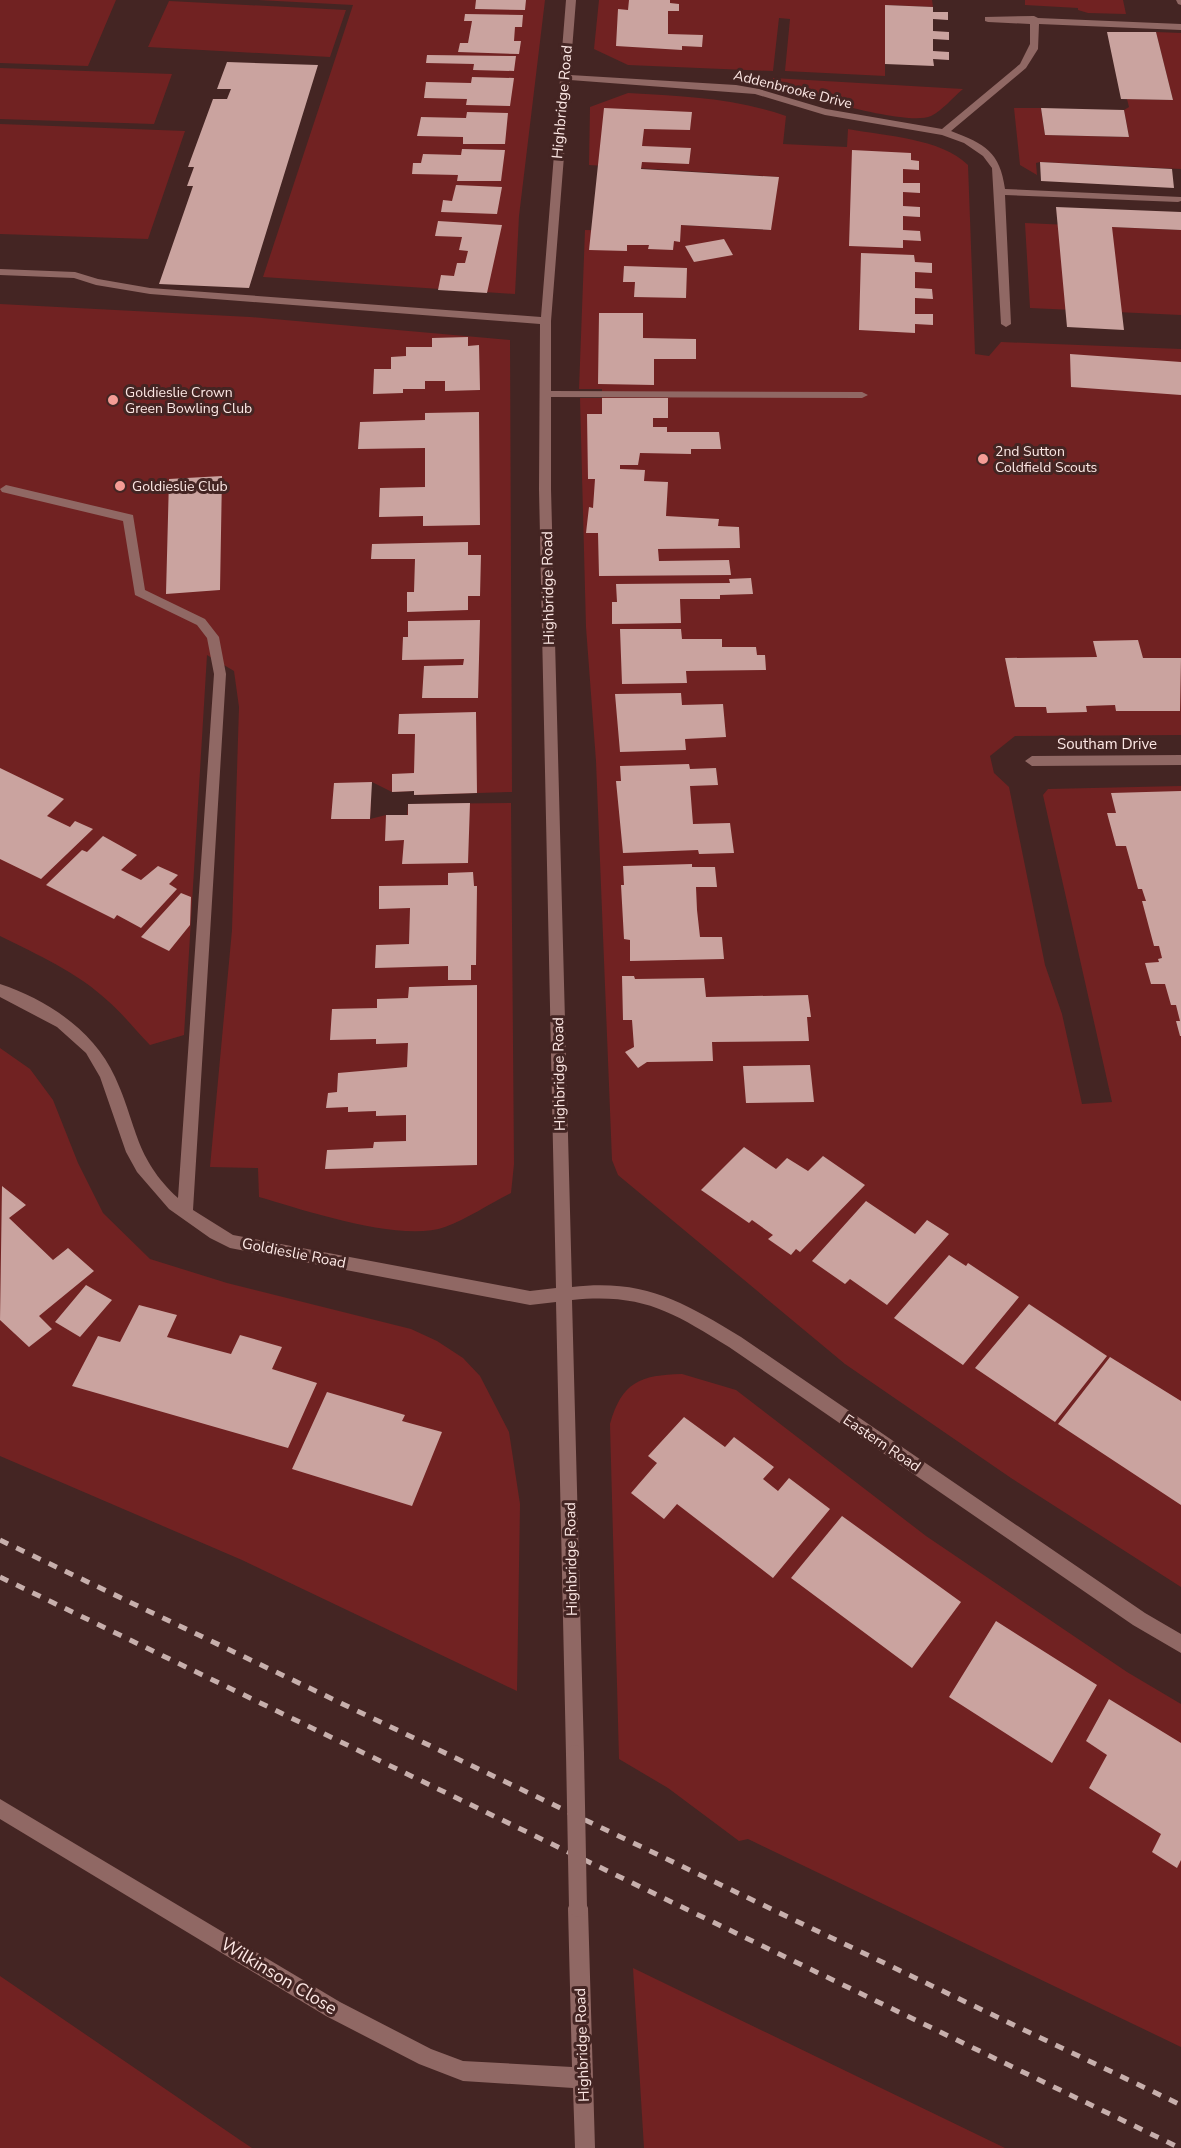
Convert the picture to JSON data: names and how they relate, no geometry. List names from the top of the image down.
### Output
{
  "streets": {
    "street": [
      "Addenbrooke Drive",
      "Highbridge Road",
      "Southam Drive",
      "Goldieslie Road",
      "Eastern Road",
      "Wilkinson Close"
    ]
  },
  "crossings": [
    ["Addenbrooke Drive", "Highbridge Road"],
    ["Highbridge Road", "Goldieslie Road"],
    ["Highbridge Road", "Eastern Road"],
    ["Highbridge Road", "Wilkinson Close"],
    ["Goldieslie Road", "Eastern Road"]
  ],
  "places": ["Goldieslie Crown Green Bowling Club", "2nd Sutton Coldfield Scouts", "Goldieslie Club"]
}
